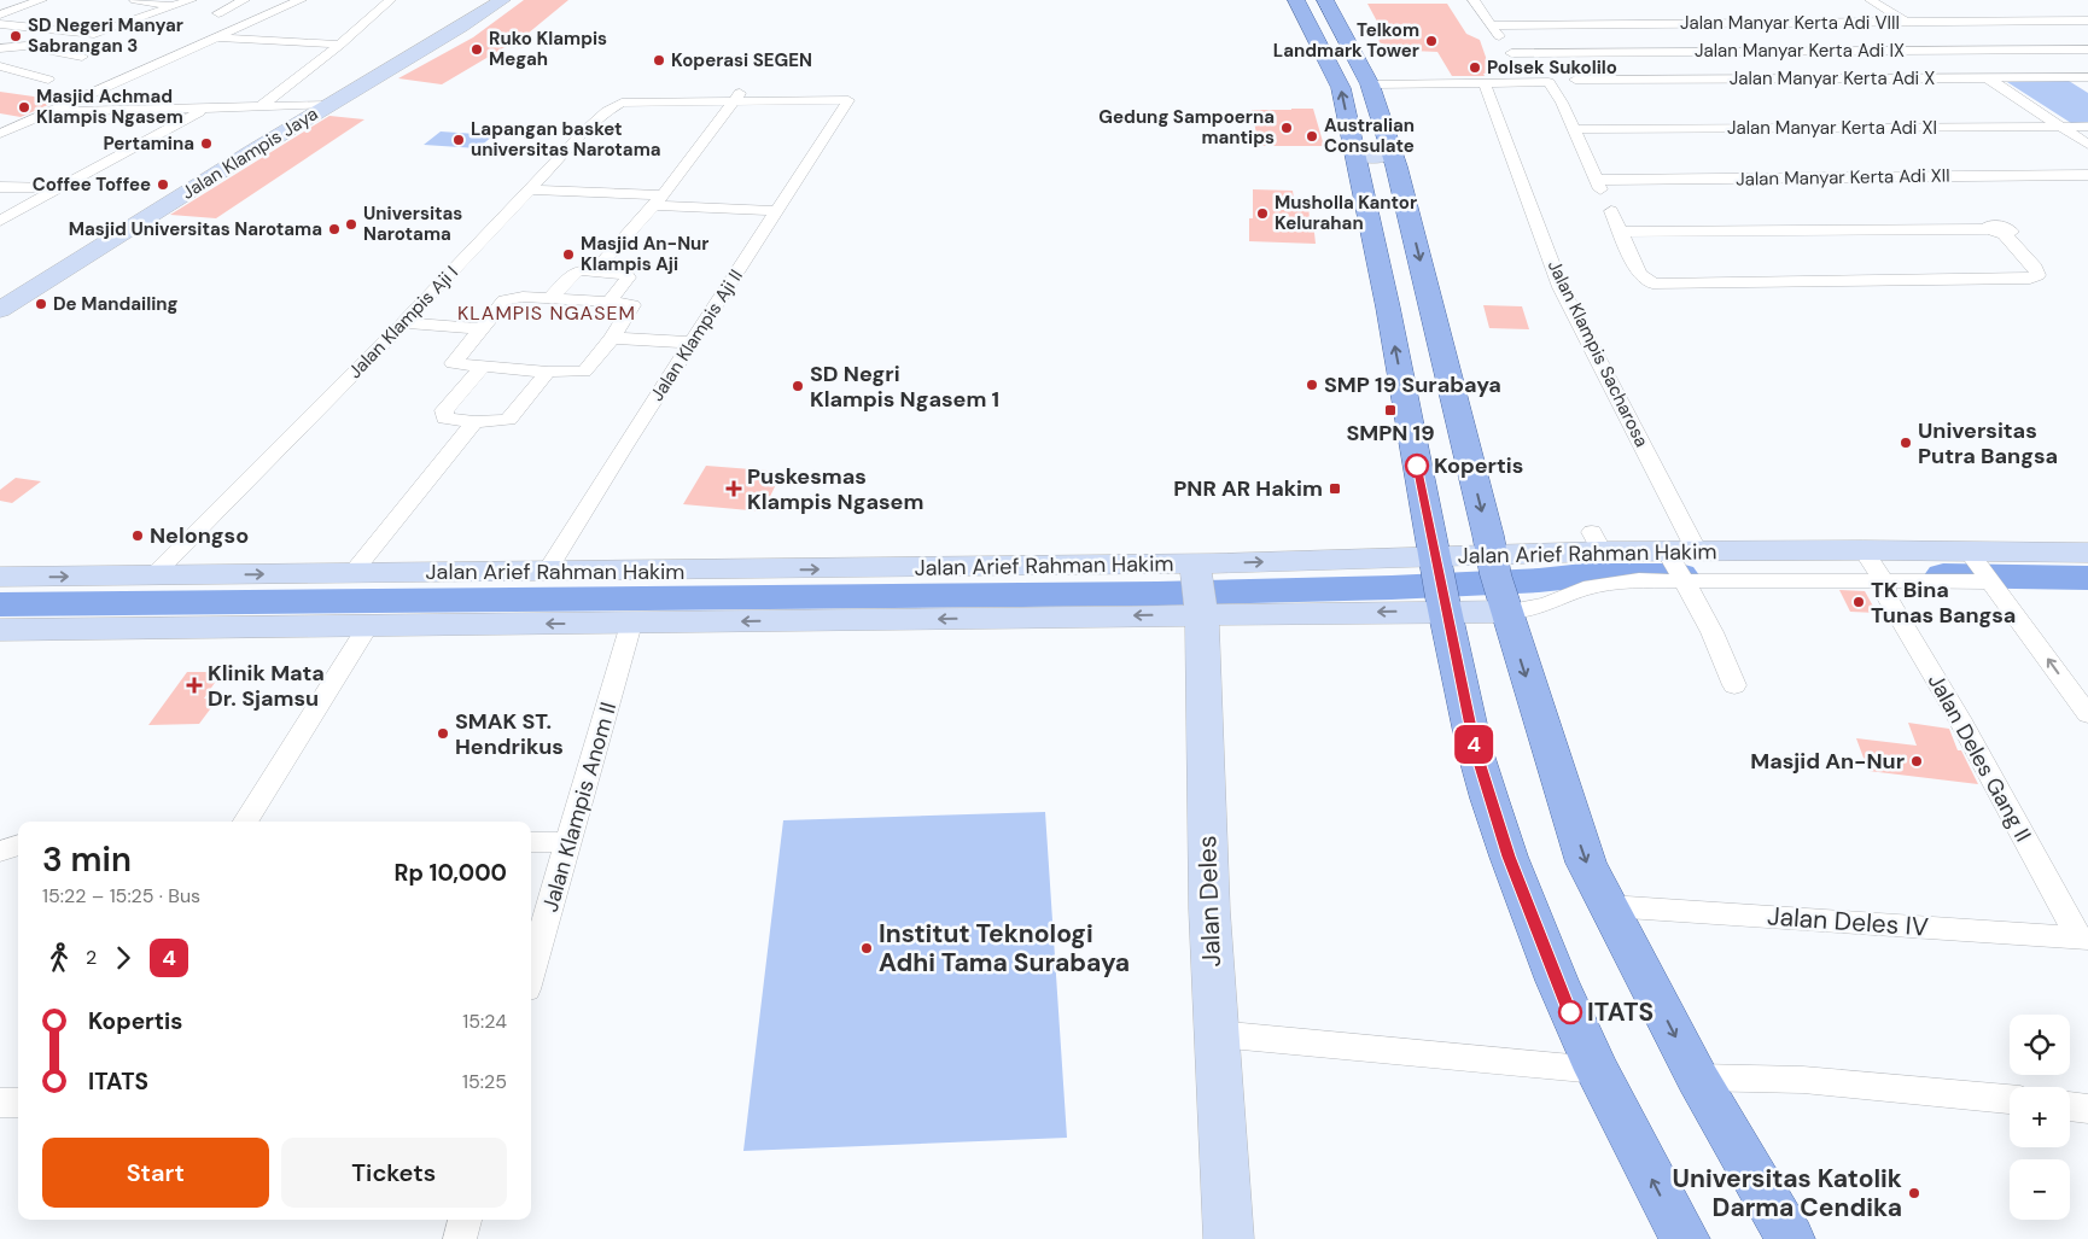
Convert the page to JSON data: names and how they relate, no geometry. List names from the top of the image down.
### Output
{
  "streets": {
    "street": [
      "Jalan Manyar Kerta Adi VIII",
      "Jalan Manyar Kerta Adi IX",
      "Jalan Manyar Kerta Adi X",
      "Jalan Manyar Kerta Adi XI",
      "Jalan Klampis Jaya",
      "Jalan Manyar Kerta Adi XII",
      "Jalan Klampis Aji I",
      "Jalan Klampis Aji II",
      "Jalan Klampis Sacharosa",
      "Jalan Arief Rahman Hakim",
      "Jalan Deles Gang II",
      "Jalan Klampis Anom II",
      "Jalan Deles",
      "Jalan Deles IV"
    ]
  },
  "crossings": [
    ["Jalan Manyar Kerta Adi IX", "Jalan Klampis Sacharosa"],
    ["Jalan Klampis Aji I", "Jalan Klampis Aji II"],
    ["Jalan Klampis Aji I", "Jalan Arief Rahman Hakim"],
    ["Jalan Klampis Aji II", "Jalan Arief Rahman Hakim"],
    ["Jalan Klampis Sacharosa", "Jalan Arief Rahman Hakim"],
    ["Jalan Arief Rahman Hakim", "Jalan Deles Gang II"],
    ["Jalan Arief Rahman Hakim", "Jalan Klampis Anom II"],
    ["Jalan Arief Rahman Hakim", "Jalan Deles"],
    ["Jalan Deles Gang II", "Jalan Deles IV"]
  ],
  "districts": ["KLAMPIS NGASEM"],
  "places": {
    "other": [
      "SD Negeri Manyar Sabrangan 3",
      "Telkom Landmark Tower",
      "Ruko Klampis Megah",
      "Koperasi SEGEN",
      "Polsek Sukolilo",
      "Masjid Achmad Klampis Ngasem",
      "Gedung Sampoerna mantips",
      "Australian Consulate",
      "Lapangan basket universitas Narotama",
      "Pertamina",
      "Coffee Toffee",
      "Musholla Kantor Kelurahan",
      "Universitas Narotama",
      "Masjid Universitas Narotama",
      "Masjid An-Nur Klampis Aji",
      "De Mandailing",
      "SMP 19 Surabaya",
      "SD Negri Klampis Ngasem 1",
      "Universitas Putra Bangsa",
      "Kopertis",
      "Nelongso",
      "TK Bina Tunas Bangsa",
      "SMAK ST. Hendrikus",
      "Masjid An-Nur",
      "Institut Teknologi Adhi Tama Surabaya",
      "ITATS",
      "Universitas Katolik Darma Cendika"
    ],
    "transit": ["SMPN 19", "PNR AR Hakim"],
    "health": ["Puskesmas Klampis Ngasem", "Klinik Mata Dr. Sjamsu"]
  },
  "lines": ["bus line 4"],
  "page": {
    "on_map": "4",
    "heading": ["3 min", "15:22 – 15:25 · Bus", "Rp 10,000"],
    "legs": ["2", "4"],
    "list": [
      {
        "name": "Kopertis",
        "value": "15:24"
      },
      {
        "name": "ITATS",
        "value": "15:25"
      }
    ],
    "map_buttons": ["+", "−"],
    "buttons": ["Start", "Tickets"]
  }
}
